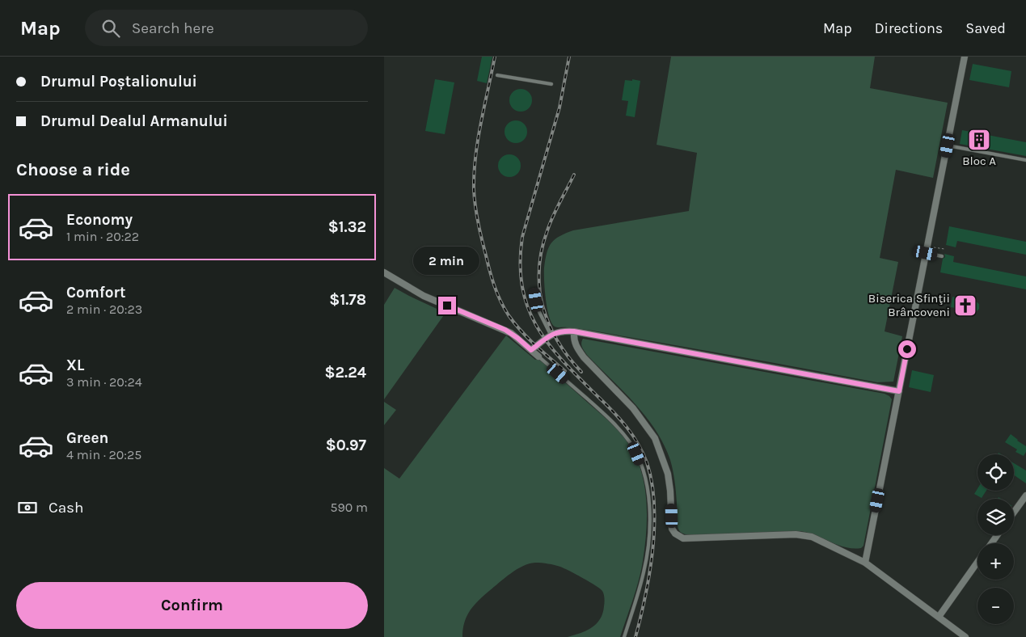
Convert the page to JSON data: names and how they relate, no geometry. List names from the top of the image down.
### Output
{
  "places": {
    "building": ["Bloc A"],
    "church": ["Biserica Sfinţii Brâncoveni"]
  },
  "page": {
    "header": "Map",
    "search": "Search here",
    "nav": ["Map", "Directions", "Saved"],
    "banner": ["Drumul Poștalionului", "Drumul Dealul Armanului"],
    "heading": "Choose a ride",
    "list": [
      {
        "name": "Economy",
        "note": "1 min · 20:22",
        "value": "$1.32"
      },
      {
        "name": "Comfort",
        "note": "2 min · 20:23",
        "value": "$1.78"
      },
      {
        "name": "XL",
        "note": "3 min · 20:24",
        "value": "$2.24"
      },
      {
        "name": "Green",
        "note": "4 min · 20:25",
        "value": "$0.97"
      }
    ],
    "bubble": "2 min",
    "map_buttons": ["+", "−"],
    "pay": ["Cash", "590 m"],
    "buttons": "Confirm"
  }
}
